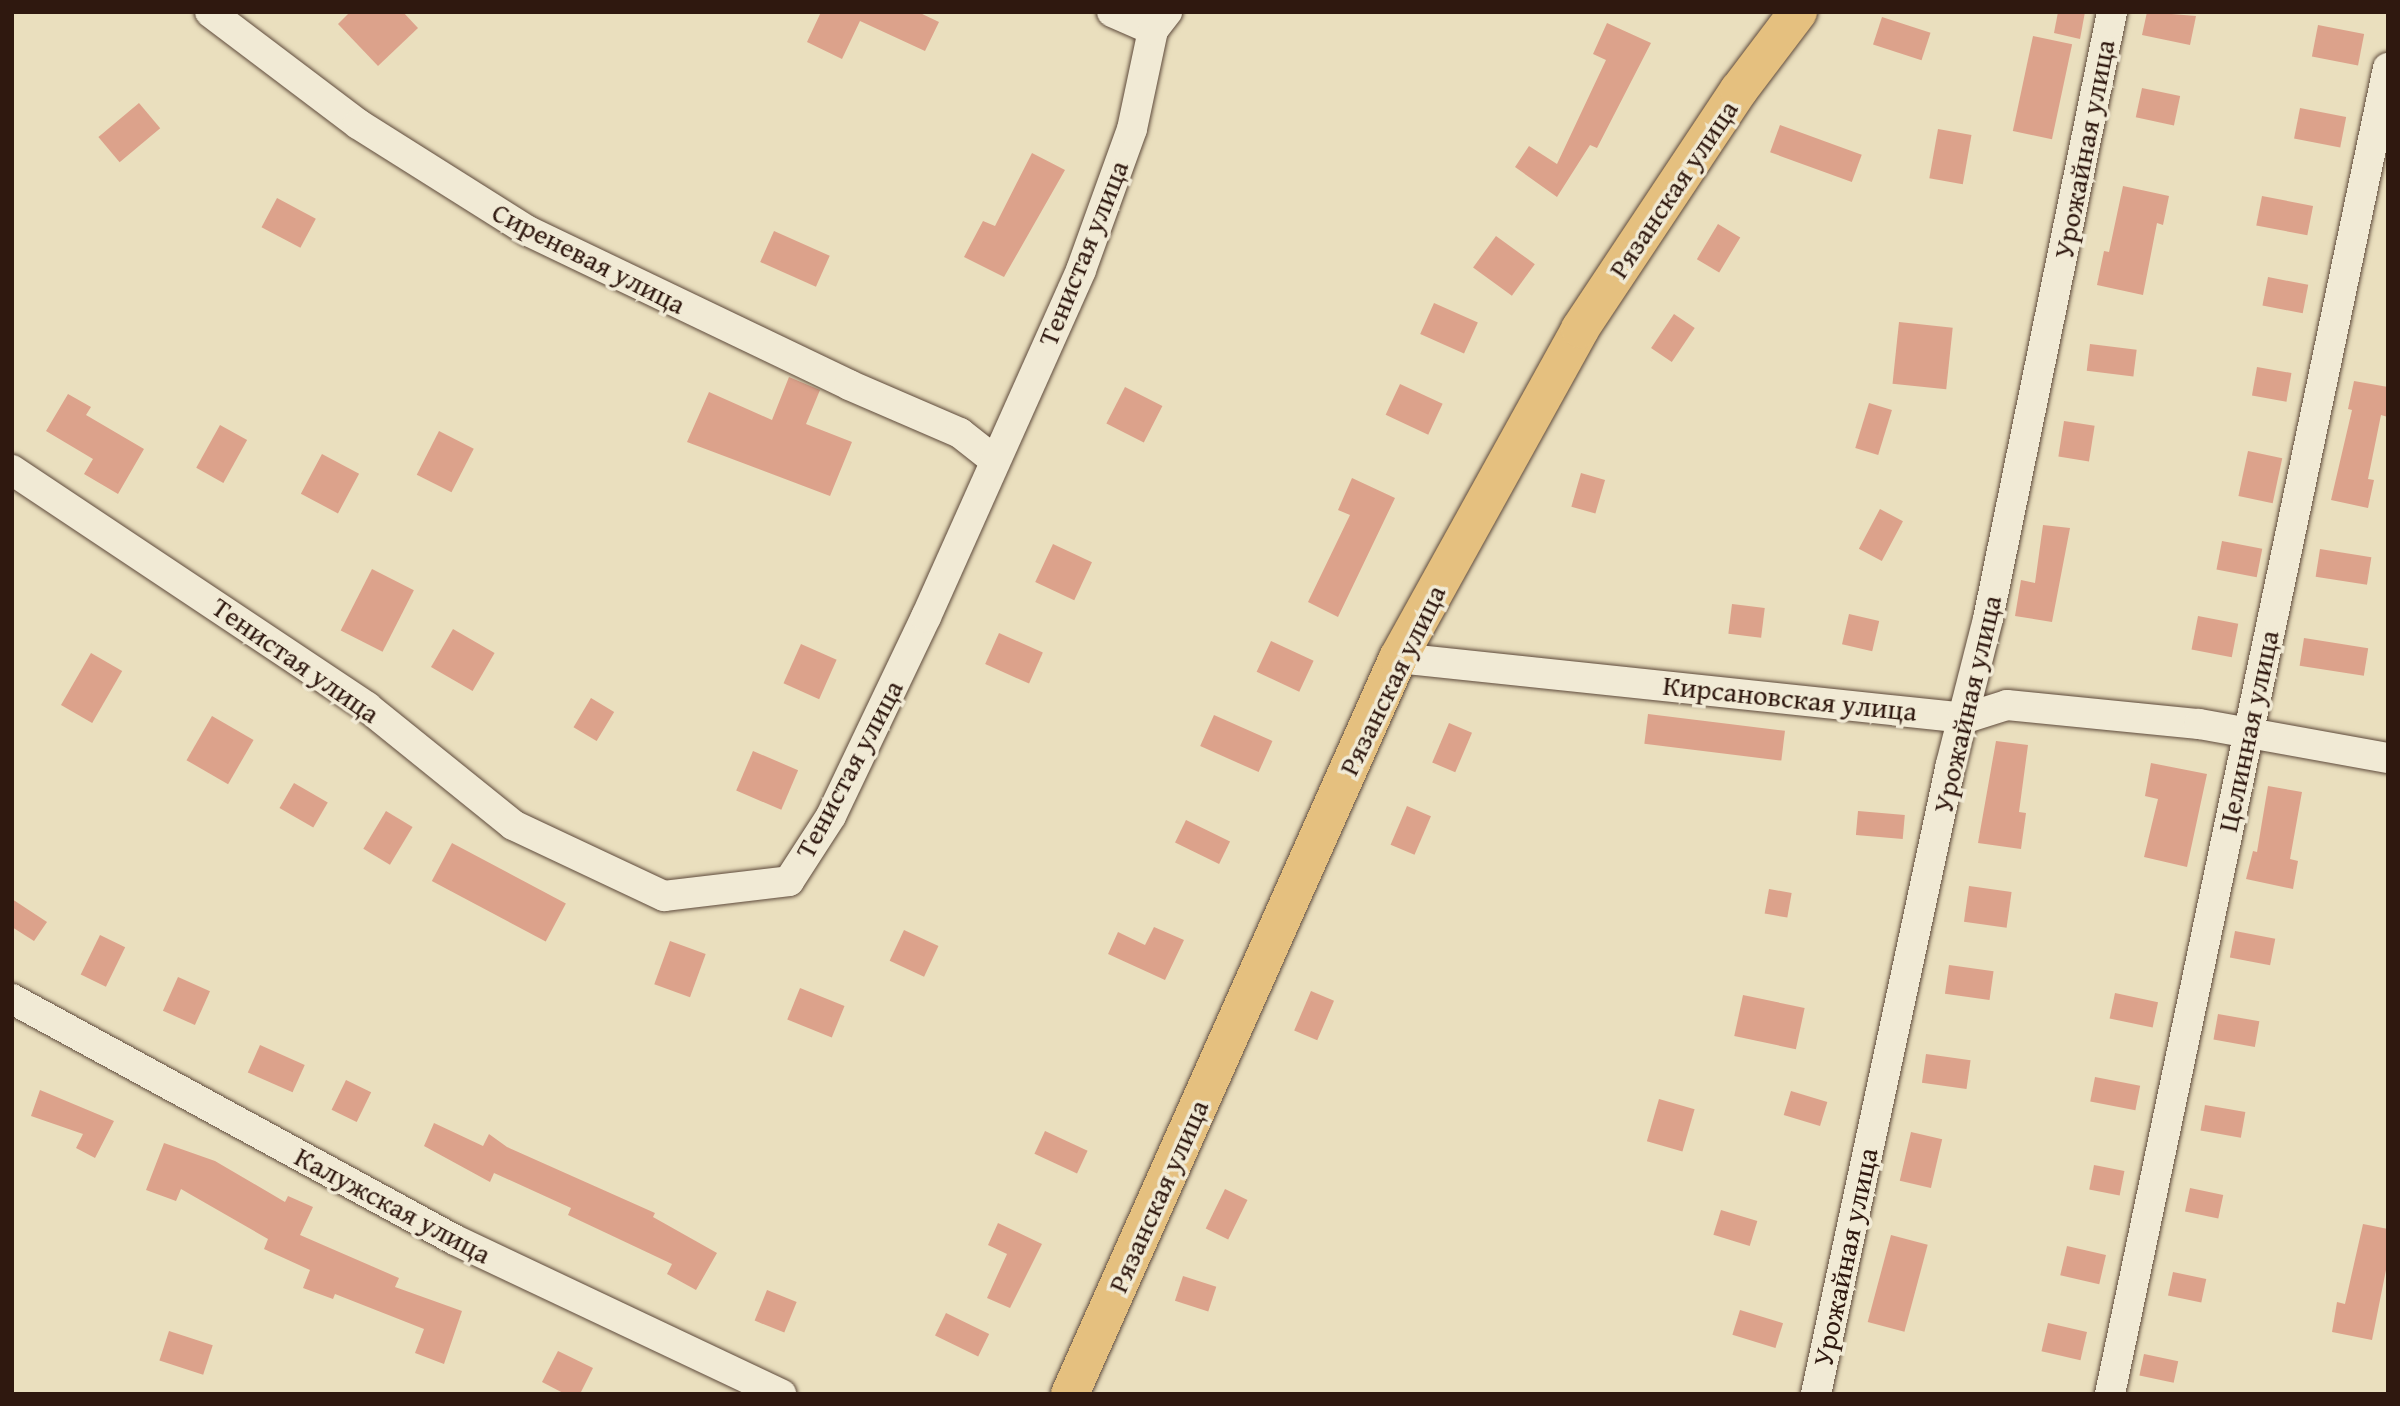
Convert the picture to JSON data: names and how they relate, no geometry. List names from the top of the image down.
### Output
{
  "streets": {
    "main road": ["Рязанская улица"],
    "street": [
      "Урожайная улица",
      "Тенистая улица",
      "Сиреневая улица",
      "Кирсановская улица",
      "Целинная улица",
      "Калужская улица"
    ]
  },
  "crossings": [
    ["Урожайная улица", "Кирсановская улица"],
    ["Рязанская улица", "Кирсановская улица"],
    ["Тенистая улица", "Сиреневая улица"],
    ["Кирсановская улица", "Целинная улица"]
  ]
}
